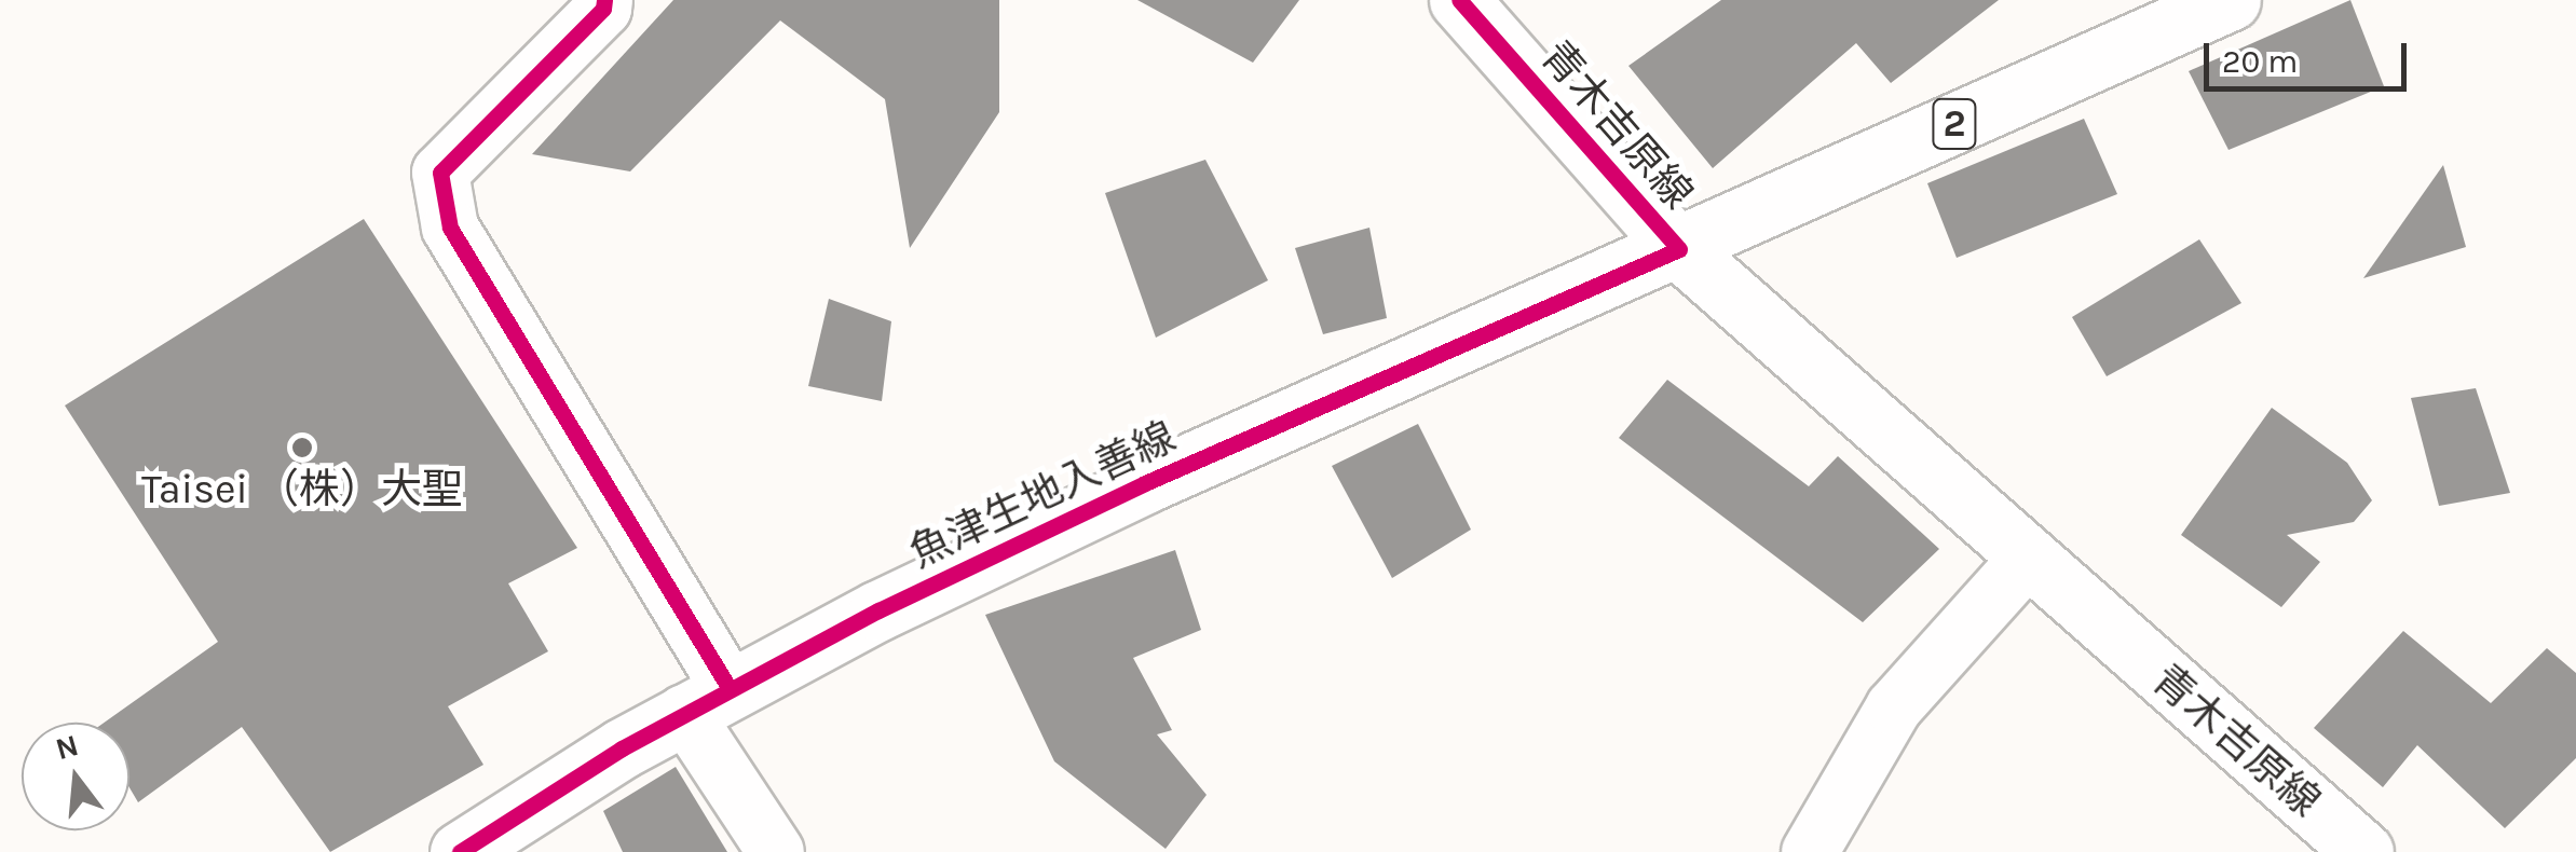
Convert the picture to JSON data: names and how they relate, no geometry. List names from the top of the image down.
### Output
{
  "streets": {
    "main road": ["2", "青木吉原線", "魚津生地入善線"]
  },
  "crossings": [
    ["青木吉原線", "魚津生地入善線"]
  ],
  "places": ["Taisei （株）大聖"],
  "scale_bar": "20 m",
  "north": "top"
}
